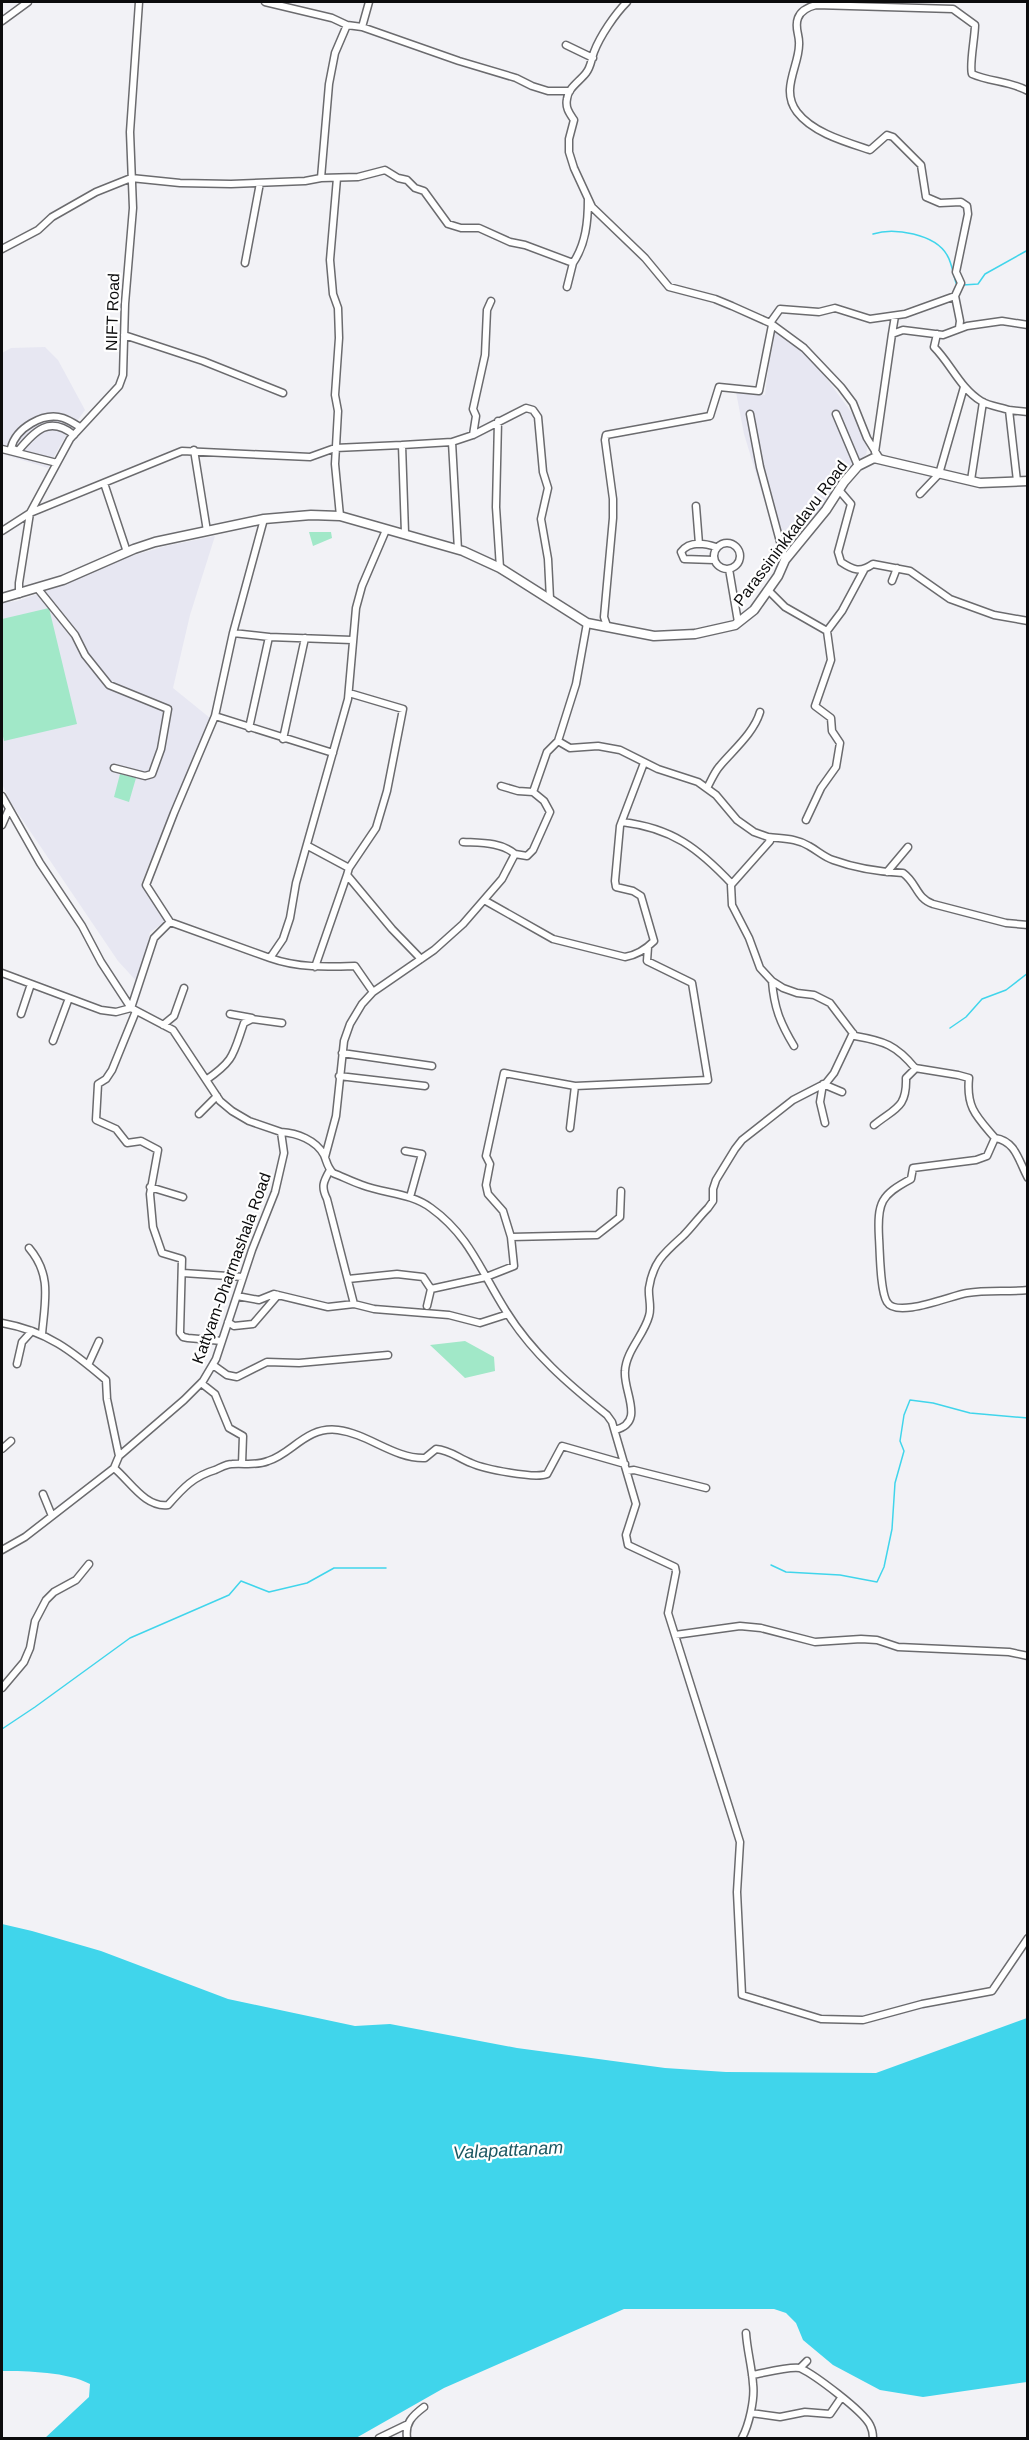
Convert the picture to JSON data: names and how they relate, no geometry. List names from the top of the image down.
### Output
{
  "streets": {
    "main road": ["Parassininkkadavu Road"],
    "street": ["NIFT Road", "Kattyam-Dharmashala Road"]
  },
  "crossings": [
    ["NIFT Road", "Parassininkkadavu Road"]
  ],
  "water": ["Valapattanam"]
}
